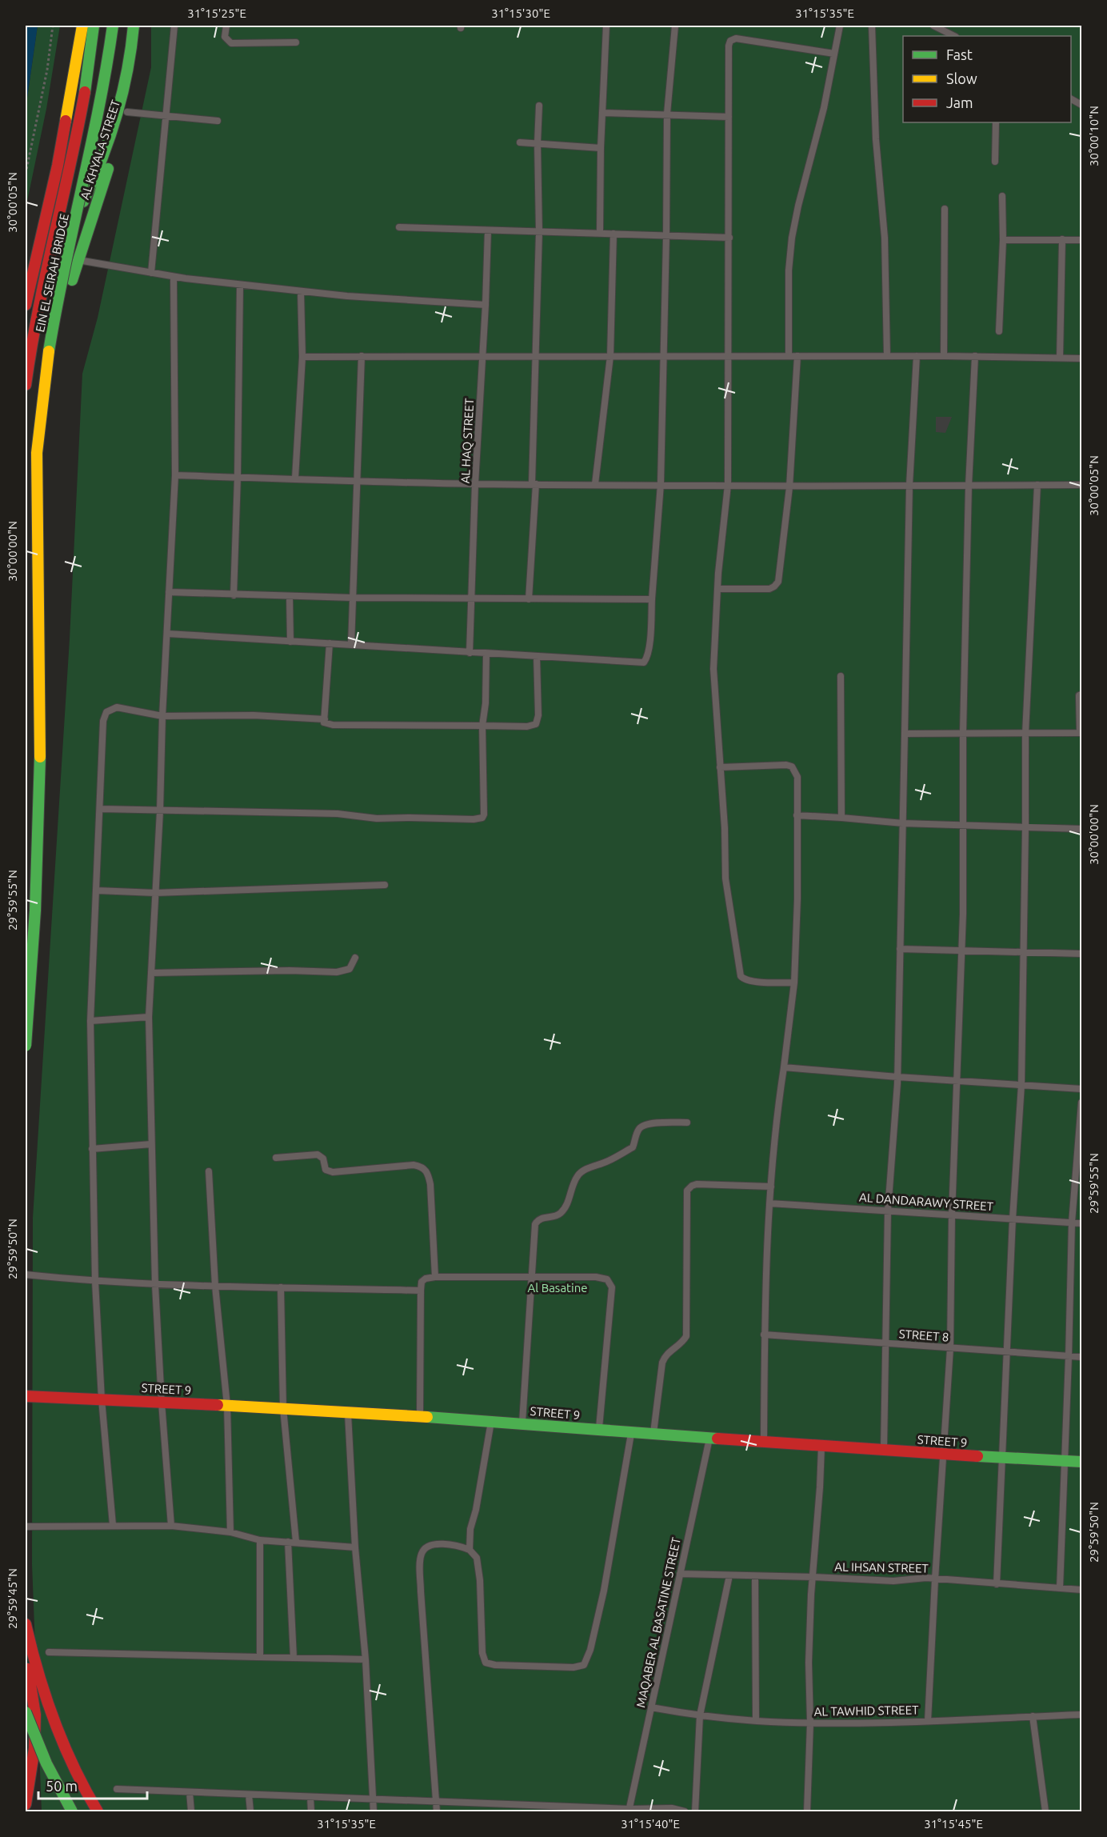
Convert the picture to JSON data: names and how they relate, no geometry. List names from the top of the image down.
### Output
{
  "streets": {
    "main road": ["AL KHYALA STREET", "EIN EL SEIRAH BRIDGE", "STREET 9"],
    "lane": [
      "AL HAQ STREET",
      "AL DANDARAWY STREET",
      "STREET 8",
      "AL IHSAN STREET",
      "MAQABER AL BASATINE STREET",
      "AL TAWHID STREET"
    ]
  },
  "crossings": [
    ["STREET 9", "MAQABER AL BASATINE STREET"],
    ["AL IHSAN STREET", "MAQABER AL BASATINE STREET"],
    ["MAQABER AL BASATINE STREET", "AL TAWHID STREET"]
  ],
  "parks": ["Al Basatine"],
  "legend": ["Fast", "Slow", "Jam"],
  "scale_bar": "50 m",
  "coordinates": [
    "31°15'25\"E",
    "31°15'30\"E",
    "31°15'35\"E",
    "30°00'10\"N",
    "30°00'05\"N",
    "30°00'00\"N",
    "29°59'55\"N",
    "29°59'50\"N",
    "29°59'45\"N",
    "31°15'40\"E",
    "31°15'45\"E"
  ]
}
